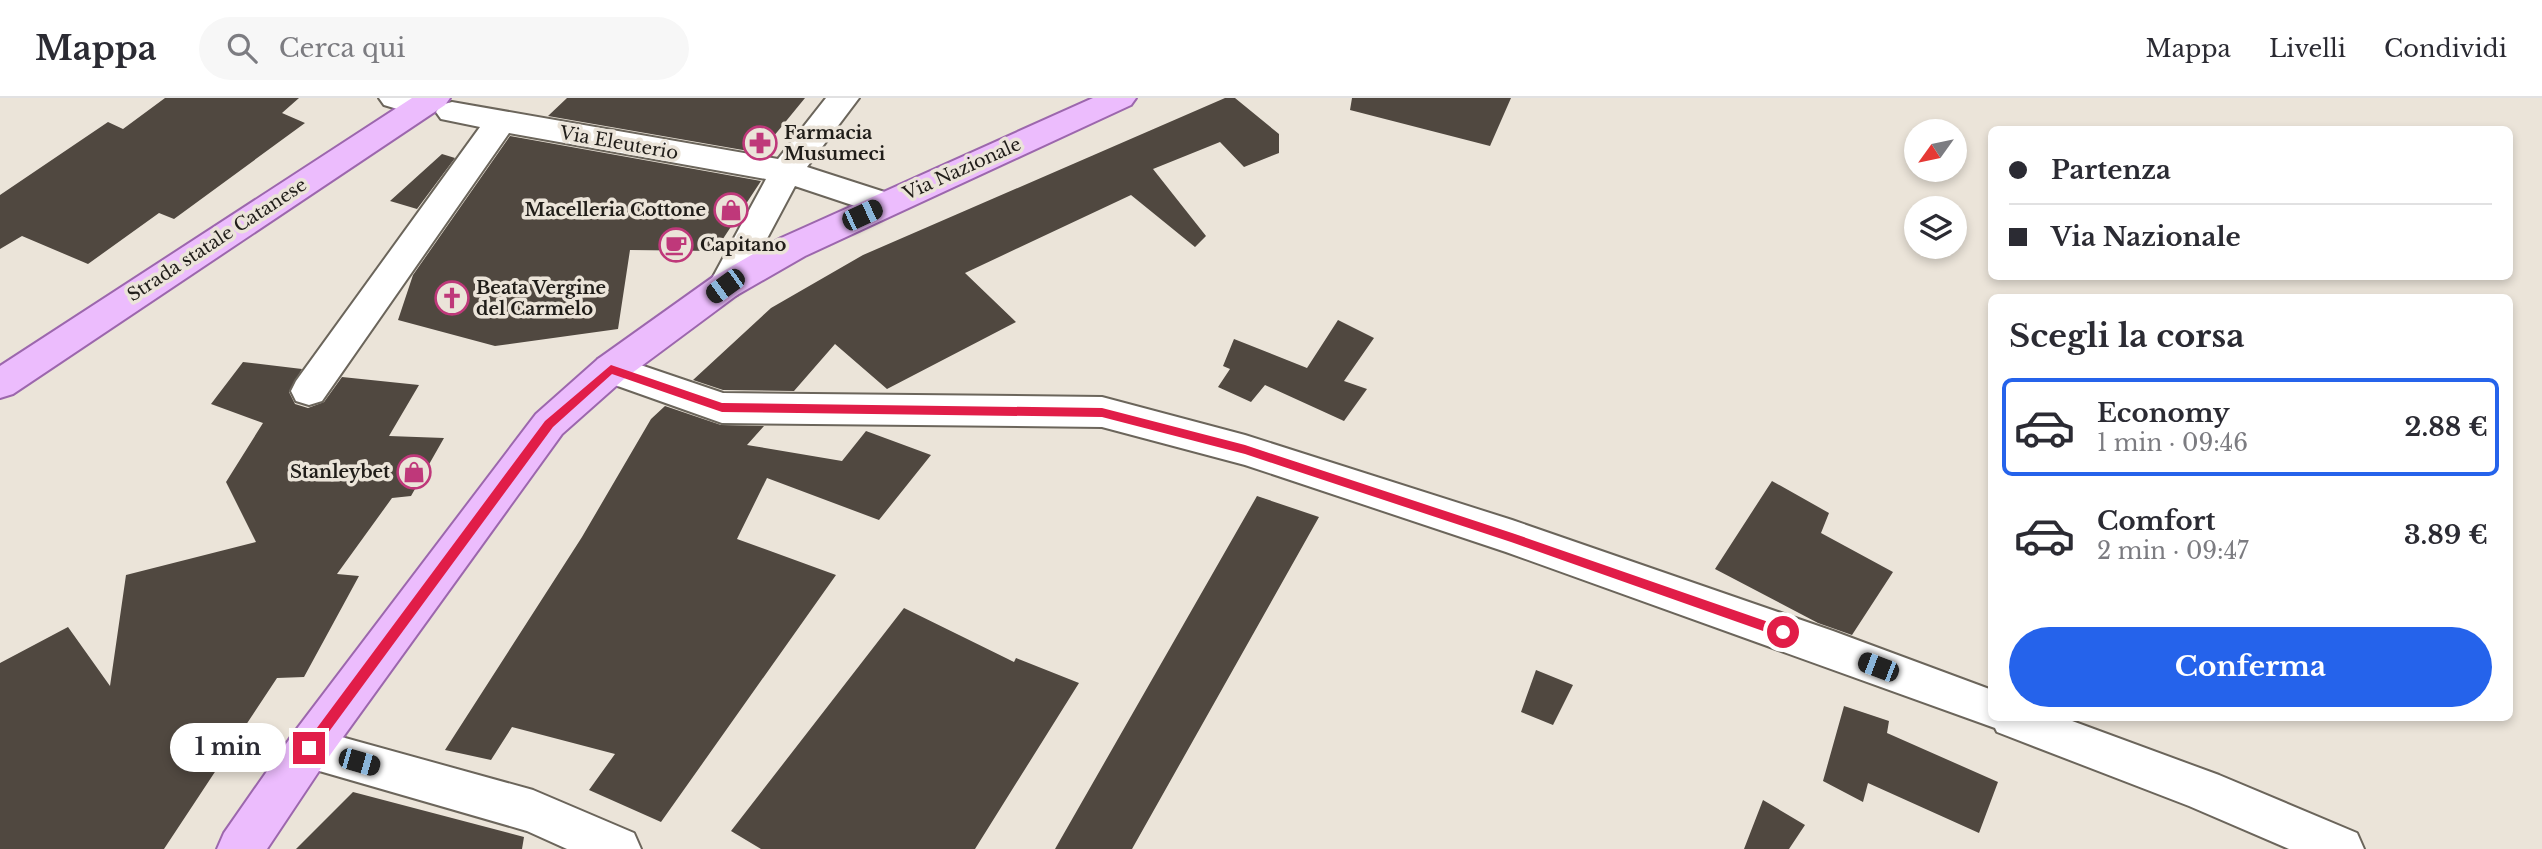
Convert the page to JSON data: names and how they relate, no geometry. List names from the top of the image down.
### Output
{
  "streets": {
    "main road": ["Via Nazionale", "Strada statale Catanese"],
    "street": ["Via Eleuterio"]
  },
  "crossings": [
    ["Via Eleuterio", "Via Nazionale"],
    ["Via Eleuterio", "Strada statale Catanese"]
  ],
  "places": {
    "pharmacy": ["Farmacia Musumeci"],
    "shop": ["Macelleria Cottone", "Stanleybet"],
    "cafe": ["Capitano"],
    "church": ["Beata Vergine del Carmelo"]
  },
  "north": "bottom left",
  "page": {
    "header": "Mappa",
    "search": "Cerca qui",
    "nav": ["Mappa", "Livelli", "Condividi"],
    "banner": ["Partenza", "Via Nazionale"],
    "heading": "Scegli la corsa",
    "list": [
      {
        "name": "Economy",
        "note": "1 min · 09:46",
        "value": "2.88 €"
      },
      {
        "name": "Comfort",
        "note": "2 min · 09:47",
        "value": "3.89 €"
      }
    ],
    "buttons": "Conferma",
    "bubble": "1 min"
  }
}
